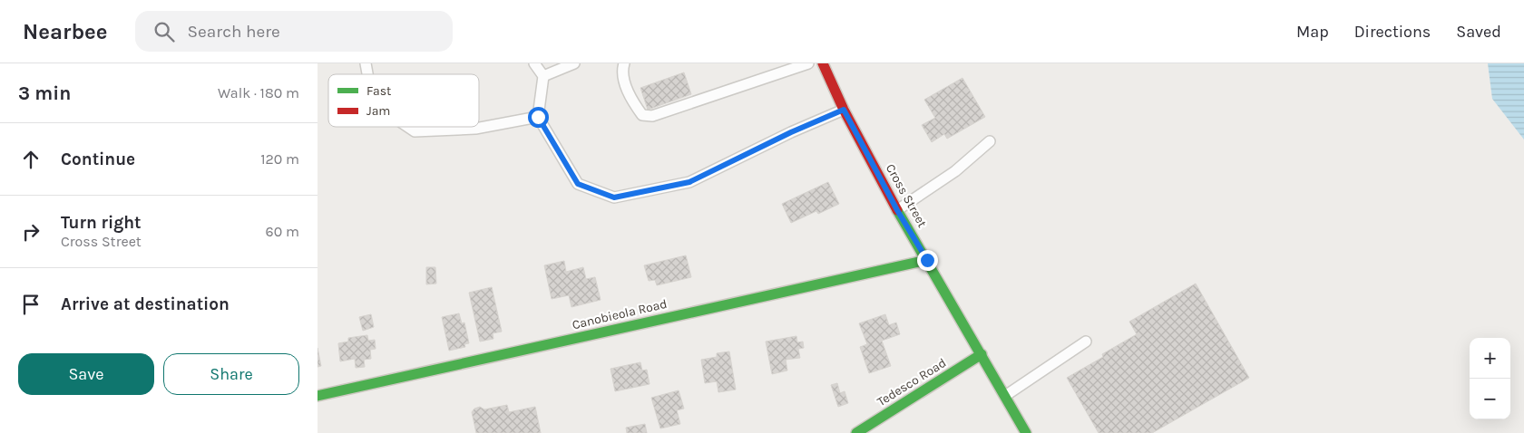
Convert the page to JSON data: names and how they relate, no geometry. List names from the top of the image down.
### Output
{
  "streets": {
    "street": ["Cross Street", "Canobieola Road", "Tedesco Road"]
  },
  "crossings": [
    ["Cross Street", "Canobieola Road"],
    ["Cross Street", "Tedesco Road"]
  ],
  "legend": ["Fast", "Jam"],
  "page": {
    "header": "Nearbee",
    "search": "Search here",
    "nav": ["Map", "Directions", "Saved"],
    "heading": ["3 min", "Walk · 180 m"],
    "list": [
      ["Continue", "120 m"],
      ["Turn right", "Cross Street", "60 m"],
      "Arrive at destination"
    ],
    "map_buttons": ["+", "−"],
    "buttons": ["Save", "Share"]
  }
}
